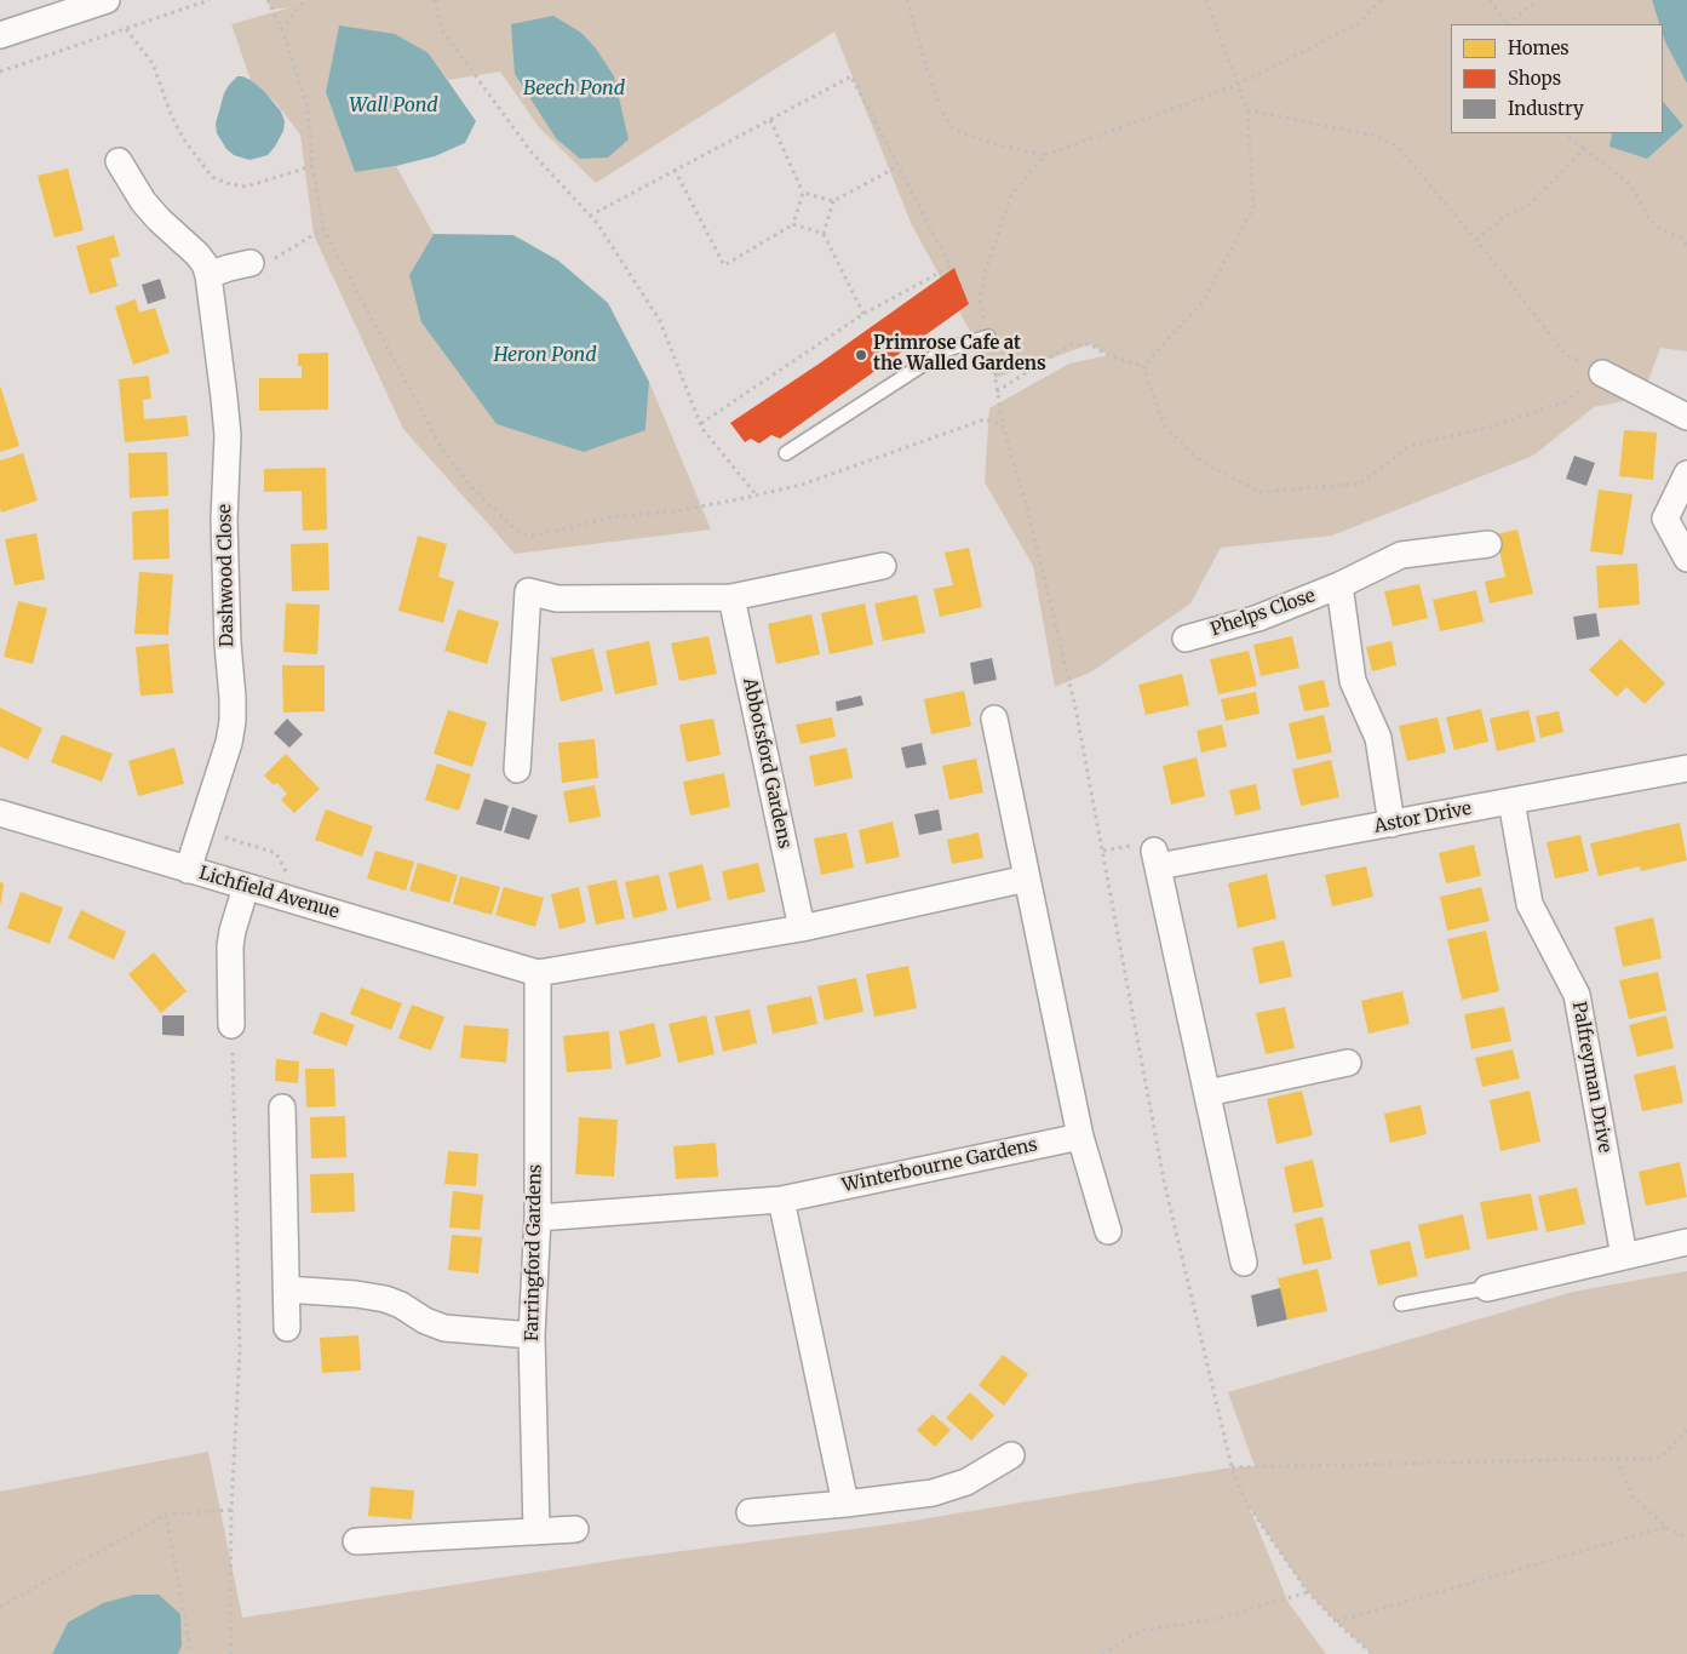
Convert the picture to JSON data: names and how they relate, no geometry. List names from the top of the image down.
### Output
{
  "streets": {
    "street": [
      "Dashwood Close",
      "Phelps Close",
      "Abbotsford Gardens",
      "Astor Drive",
      "Lichfield Avenue",
      "Palfreyman Drive",
      "Winterbourne Gardens",
      "Farringford Gardens"
    ]
  },
  "crossings": [
    ["Dashwood Close", "Lichfield Avenue"],
    ["Phelps Close", "Astor Drive"],
    ["Astor Drive", "Palfreyman Drive"],
    ["Lichfield Avenue", "Farringford Gardens"],
    ["Winterbourne Gardens", "Farringford Gardens"]
  ],
  "water": ["Beech Pond", "Wall Pond", "Heron Pond"],
  "places": ["Primrose Cafe at the Walled Gardens"],
  "legend": ["Homes", "Shops", "Industry"]
}
